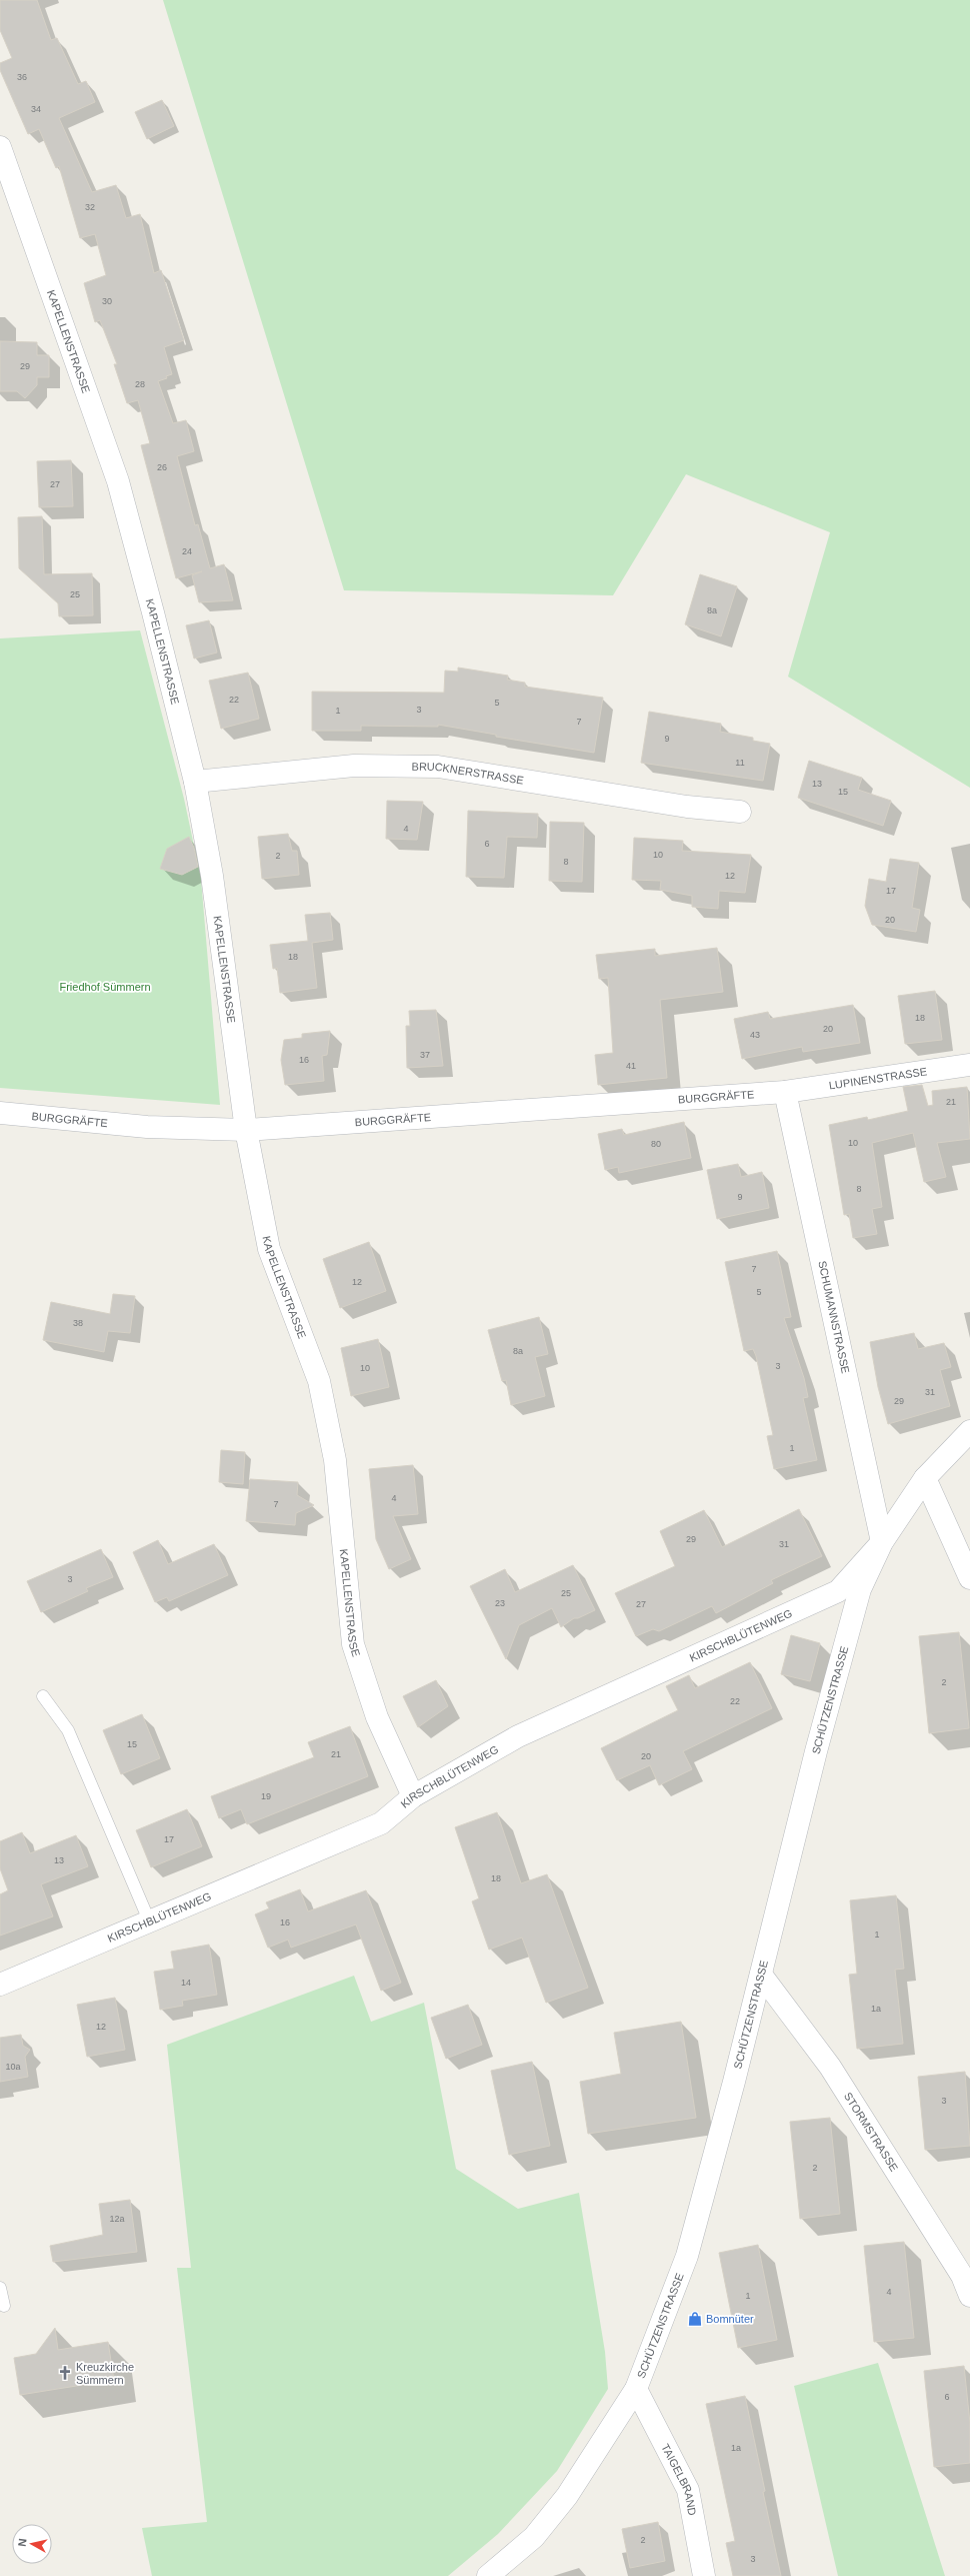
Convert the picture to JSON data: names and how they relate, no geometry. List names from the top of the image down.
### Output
{
  "streets": {
    "street": [
      "KAPELLENSTRASSE",
      "BRUCKNERSTRASSE",
      "LUPINENSTRASSE",
      "BURGGRÄFTE",
      "SCHUMANNSTRASSE",
      "KIRSCHBLÜTENWEG",
      "SCHÜTZENSTRASSE",
      "STORMSTRASSE",
      "TAIGELBRAND"
    ]
  },
  "crossings": [
    ["KAPELLENSTRASSE", "BRUCKNERSTRASSE"],
    ["KAPELLENSTRASSE", "BURGGRÄFTE"],
    ["KAPELLENSTRASSE", "KIRSCHBLÜTENWEG"],
    ["LUPINENSTRASSE", "BURGGRÄFTE"],
    ["LUPINENSTRASSE", "SCHUMANNSTRASSE"],
    ["BURGGRÄFTE", "SCHUMANNSTRASSE"],
    ["SCHUMANNSTRASSE", "KIRSCHBLÜTENWEG"],
    ["SCHUMANNSTRASSE", "SCHÜTZENSTRASSE"],
    ["KIRSCHBLÜTENWEG", "SCHÜTZENSTRASSE"],
    ["SCHÜTZENSTRASSE", "STORMSTRASSE"],
    ["SCHÜTZENSTRASSE", "TAIGELBRAND"]
  ],
  "parks": ["Friedhof Sümmern"],
  "places": {
    "shop": ["Bomnüter"],
    "church": ["Kreuzkirche Sümmern"]
  },
  "house_numbers": [
    "36",
    "34",
    "32",
    "30",
    "29",
    "28",
    "26",
    "27",
    "24",
    "25",
    "8a",
    "22",
    "5",
    "3",
    "1",
    "7",
    "9",
    "11",
    "13",
    "15",
    "4",
    "6",
    "10",
    "2",
    "8",
    "12",
    "17",
    "20",
    "18",
    "18",
    "20",
    "43",
    "37",
    "16",
    "41",
    "21",
    "10",
    "80",
    "8",
    "9",
    "7",
    "12",
    "5",
    "38",
    "8a",
    "3",
    "10",
    "31",
    "29",
    "1",
    "4",
    "7",
    "29",
    "31",
    "3",
    "25",
    "23",
    "27",
    "2",
    "22",
    "15",
    "21",
    "20",
    "19",
    "17",
    "13",
    "18",
    "16",
    "1",
    "14",
    "1a",
    "12",
    "10a",
    "3",
    "2",
    "12a",
    "4",
    "1",
    "6",
    "1a",
    "2",
    "3"
  ],
  "north": "left"
}
